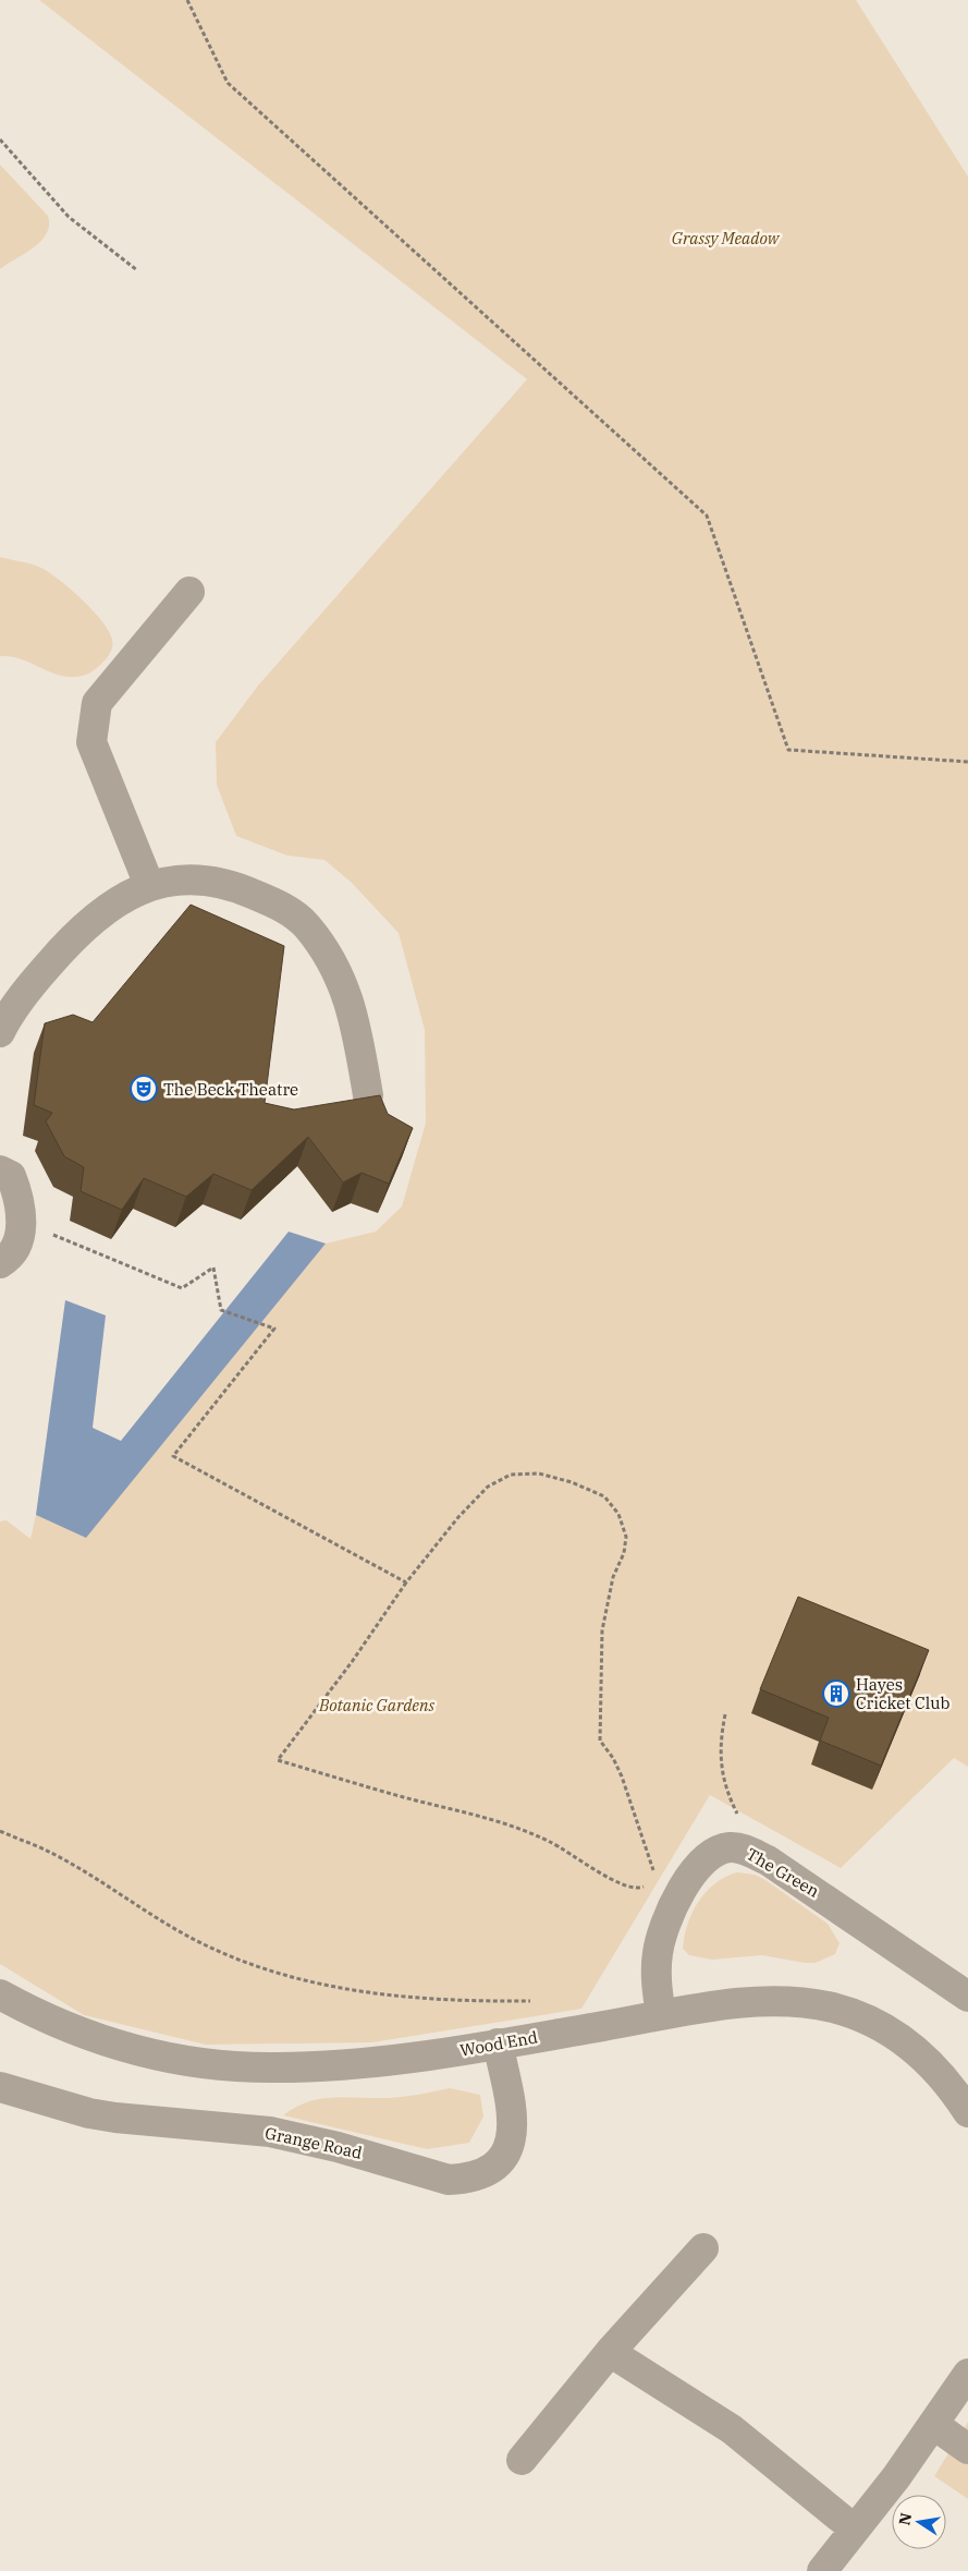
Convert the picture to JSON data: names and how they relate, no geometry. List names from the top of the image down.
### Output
{
  "streets": {
    "street": ["The Green", "Wood End", "Grange Road"]
  },
  "crossings": [
    ["The Green", "Wood End"],
    ["Wood End", "Grange Road"]
  ],
  "parks": ["Grassy Meadow", "Botanic Gardens"],
  "places": {
    "theatre": ["The Beck Theatre"],
    "building": ["Hayes Cricket Club"]
  },
  "north": "left"
}
